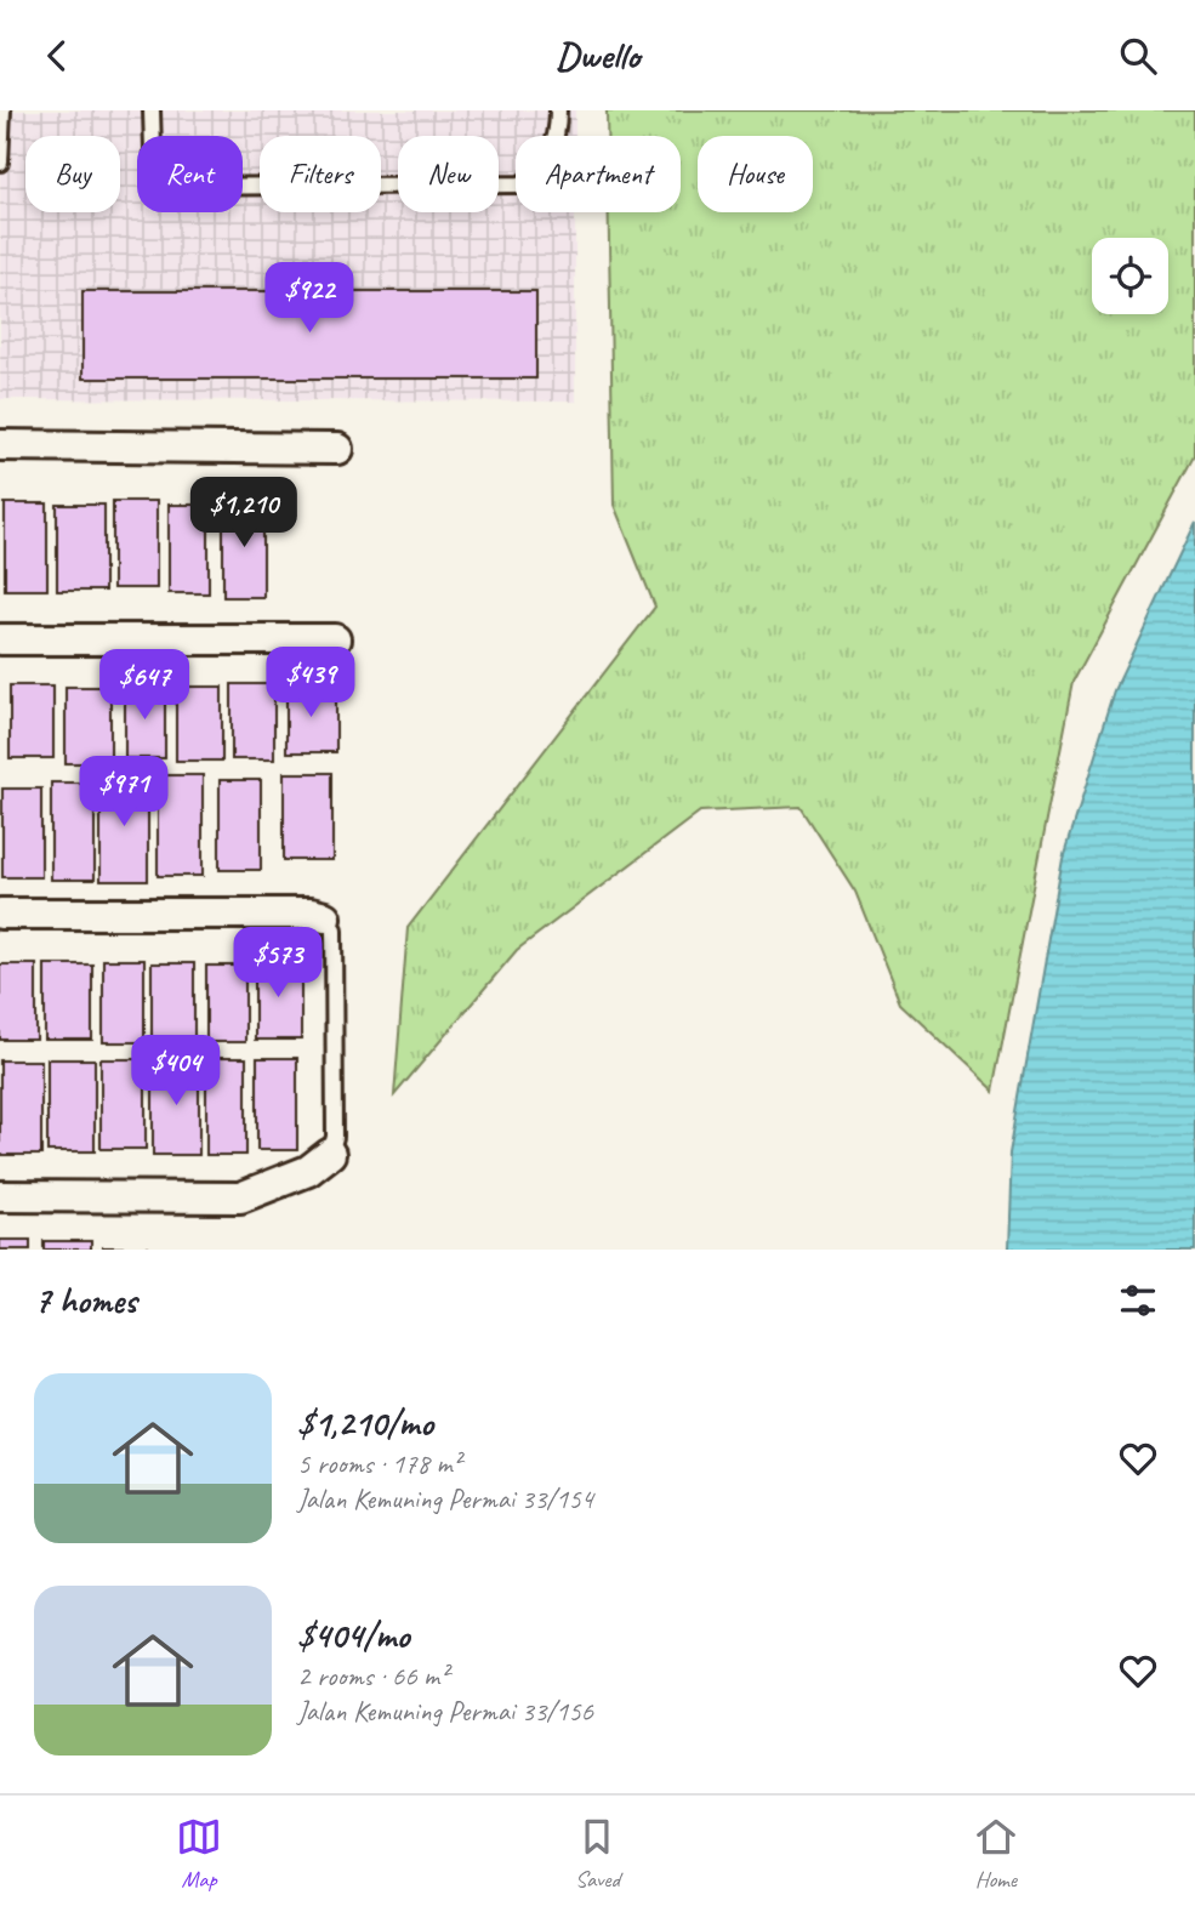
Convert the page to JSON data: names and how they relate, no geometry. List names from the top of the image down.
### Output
{
  "page": {
    "header": "Dwello",
    "chip": [
      "Buy",
      "Rent",
      "Filters",
      "New",
      "Apartment",
      "House"
    ],
    "price": [
      "$922",
      "$1,210",
      "$439",
      "$647",
      "$971",
      "$573",
      "$404"
    ],
    "heading": "7 homes",
    "list": [
      {
        "name": "$1,210/mo",
        "note": "5 rooms · 178 m² · Jalan Kemuning Permai 33/154"
      },
      {
        "name": "$404/mo",
        "note": "2 rooms · 66 m² · Jalan Kemuning Permai 33/156"
      }
    ],
    "tabs": ["Map", "Saved", "Home"]
  }
}
